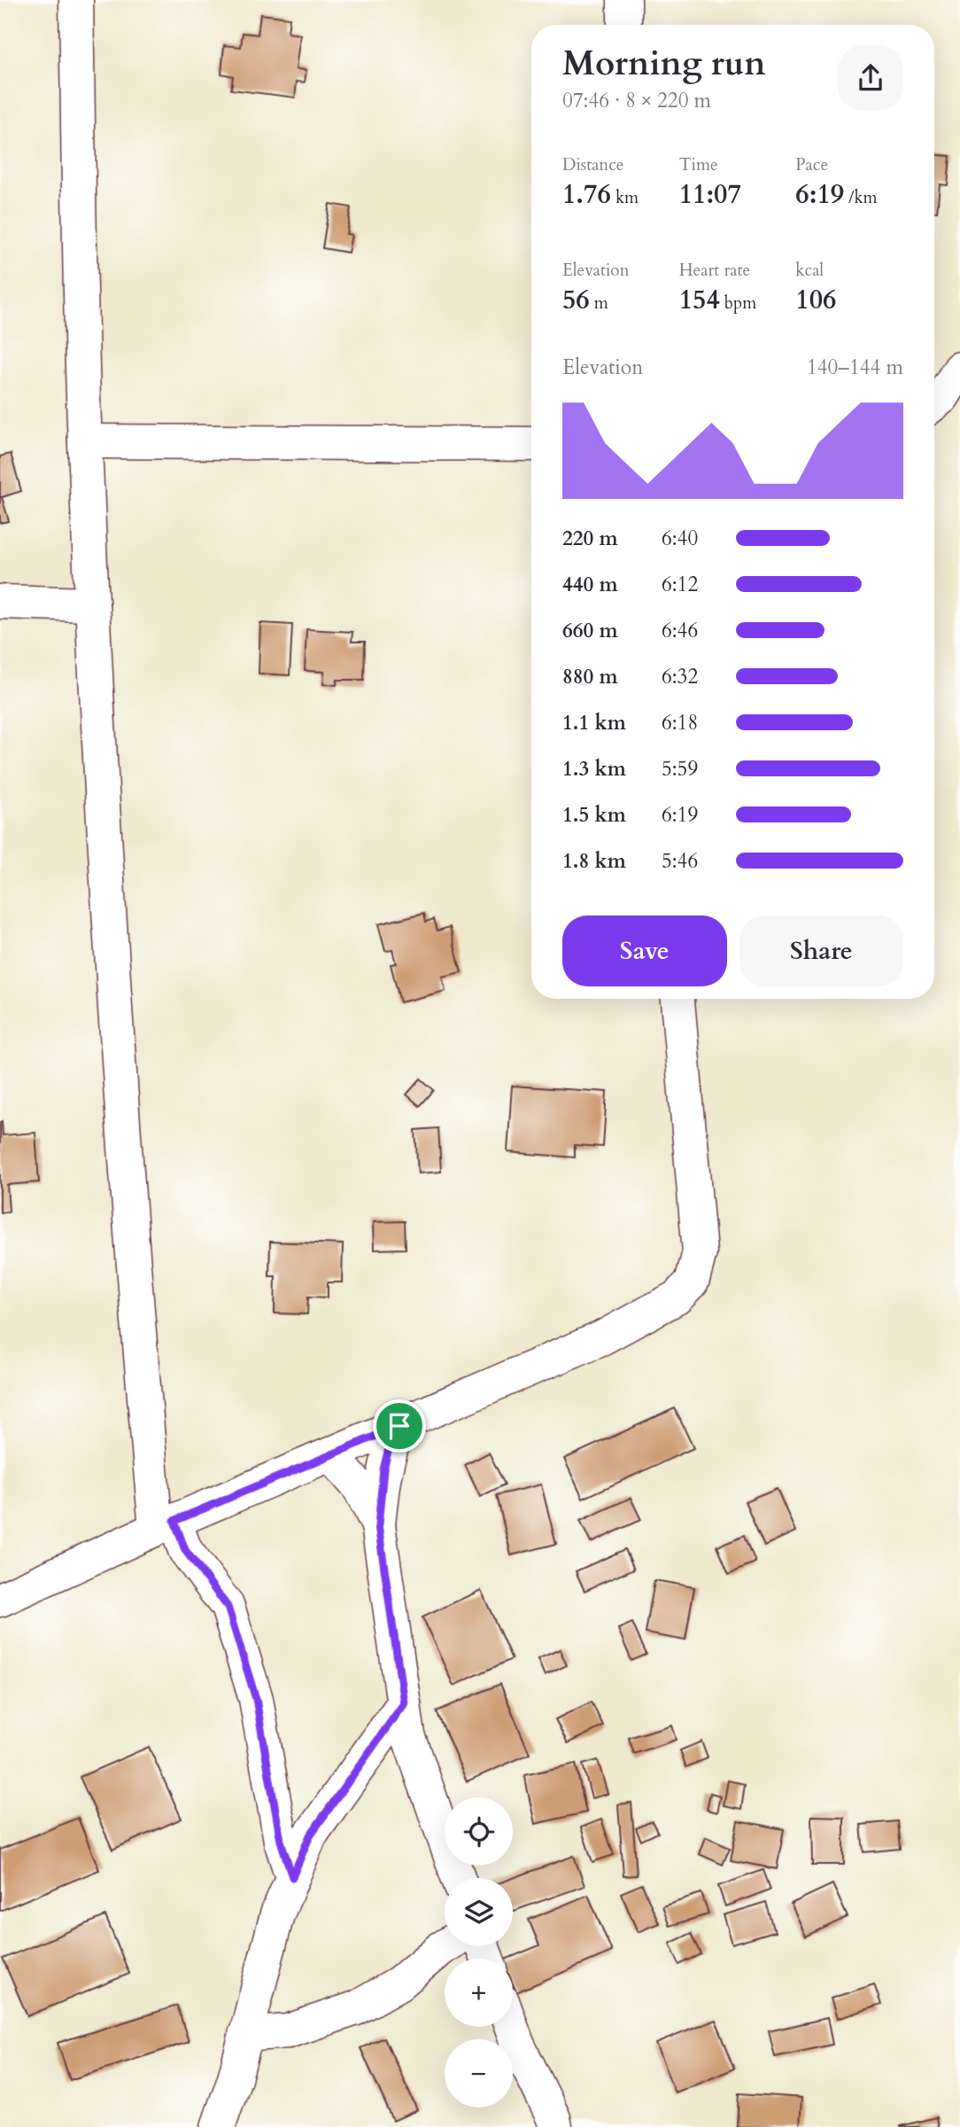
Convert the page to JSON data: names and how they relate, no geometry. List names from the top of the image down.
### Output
{
  "page": {
    "heading": ["Morning run", "07:46 · 8 × 220 m"],
    "stats": [
      ["Distance", "1.76 km"],
      ["Time", "11:07"],
      ["Pace", "6:19 /km"],
      ["Elevation", "56 m"],
      ["Heart rate", "154 bpm"],
      ["kcal", "106"]
    ],
    "chart": ["Elevation", "140–144 m"],
    "list": [
      {
        "name": "220 m",
        "note": "6:40"
      },
      {
        "name": "440 m",
        "note": "6:12"
      },
      {
        "name": "660 m",
        "note": "6:46"
      },
      {
        "name": "880 m",
        "note": "6:32"
      },
      {
        "name": "1.1 km",
        "note": "6:18"
      },
      {
        "name": "1.3 km",
        "note": "5:59"
      },
      {
        "name": "1.5 km",
        "note": "6:19"
      },
      {
        "name": "1.8 km",
        "note": "5:46"
      }
    ],
    "buttons": ["Save", "Share"],
    "map_buttons": ["+", "−"]
  }
}
